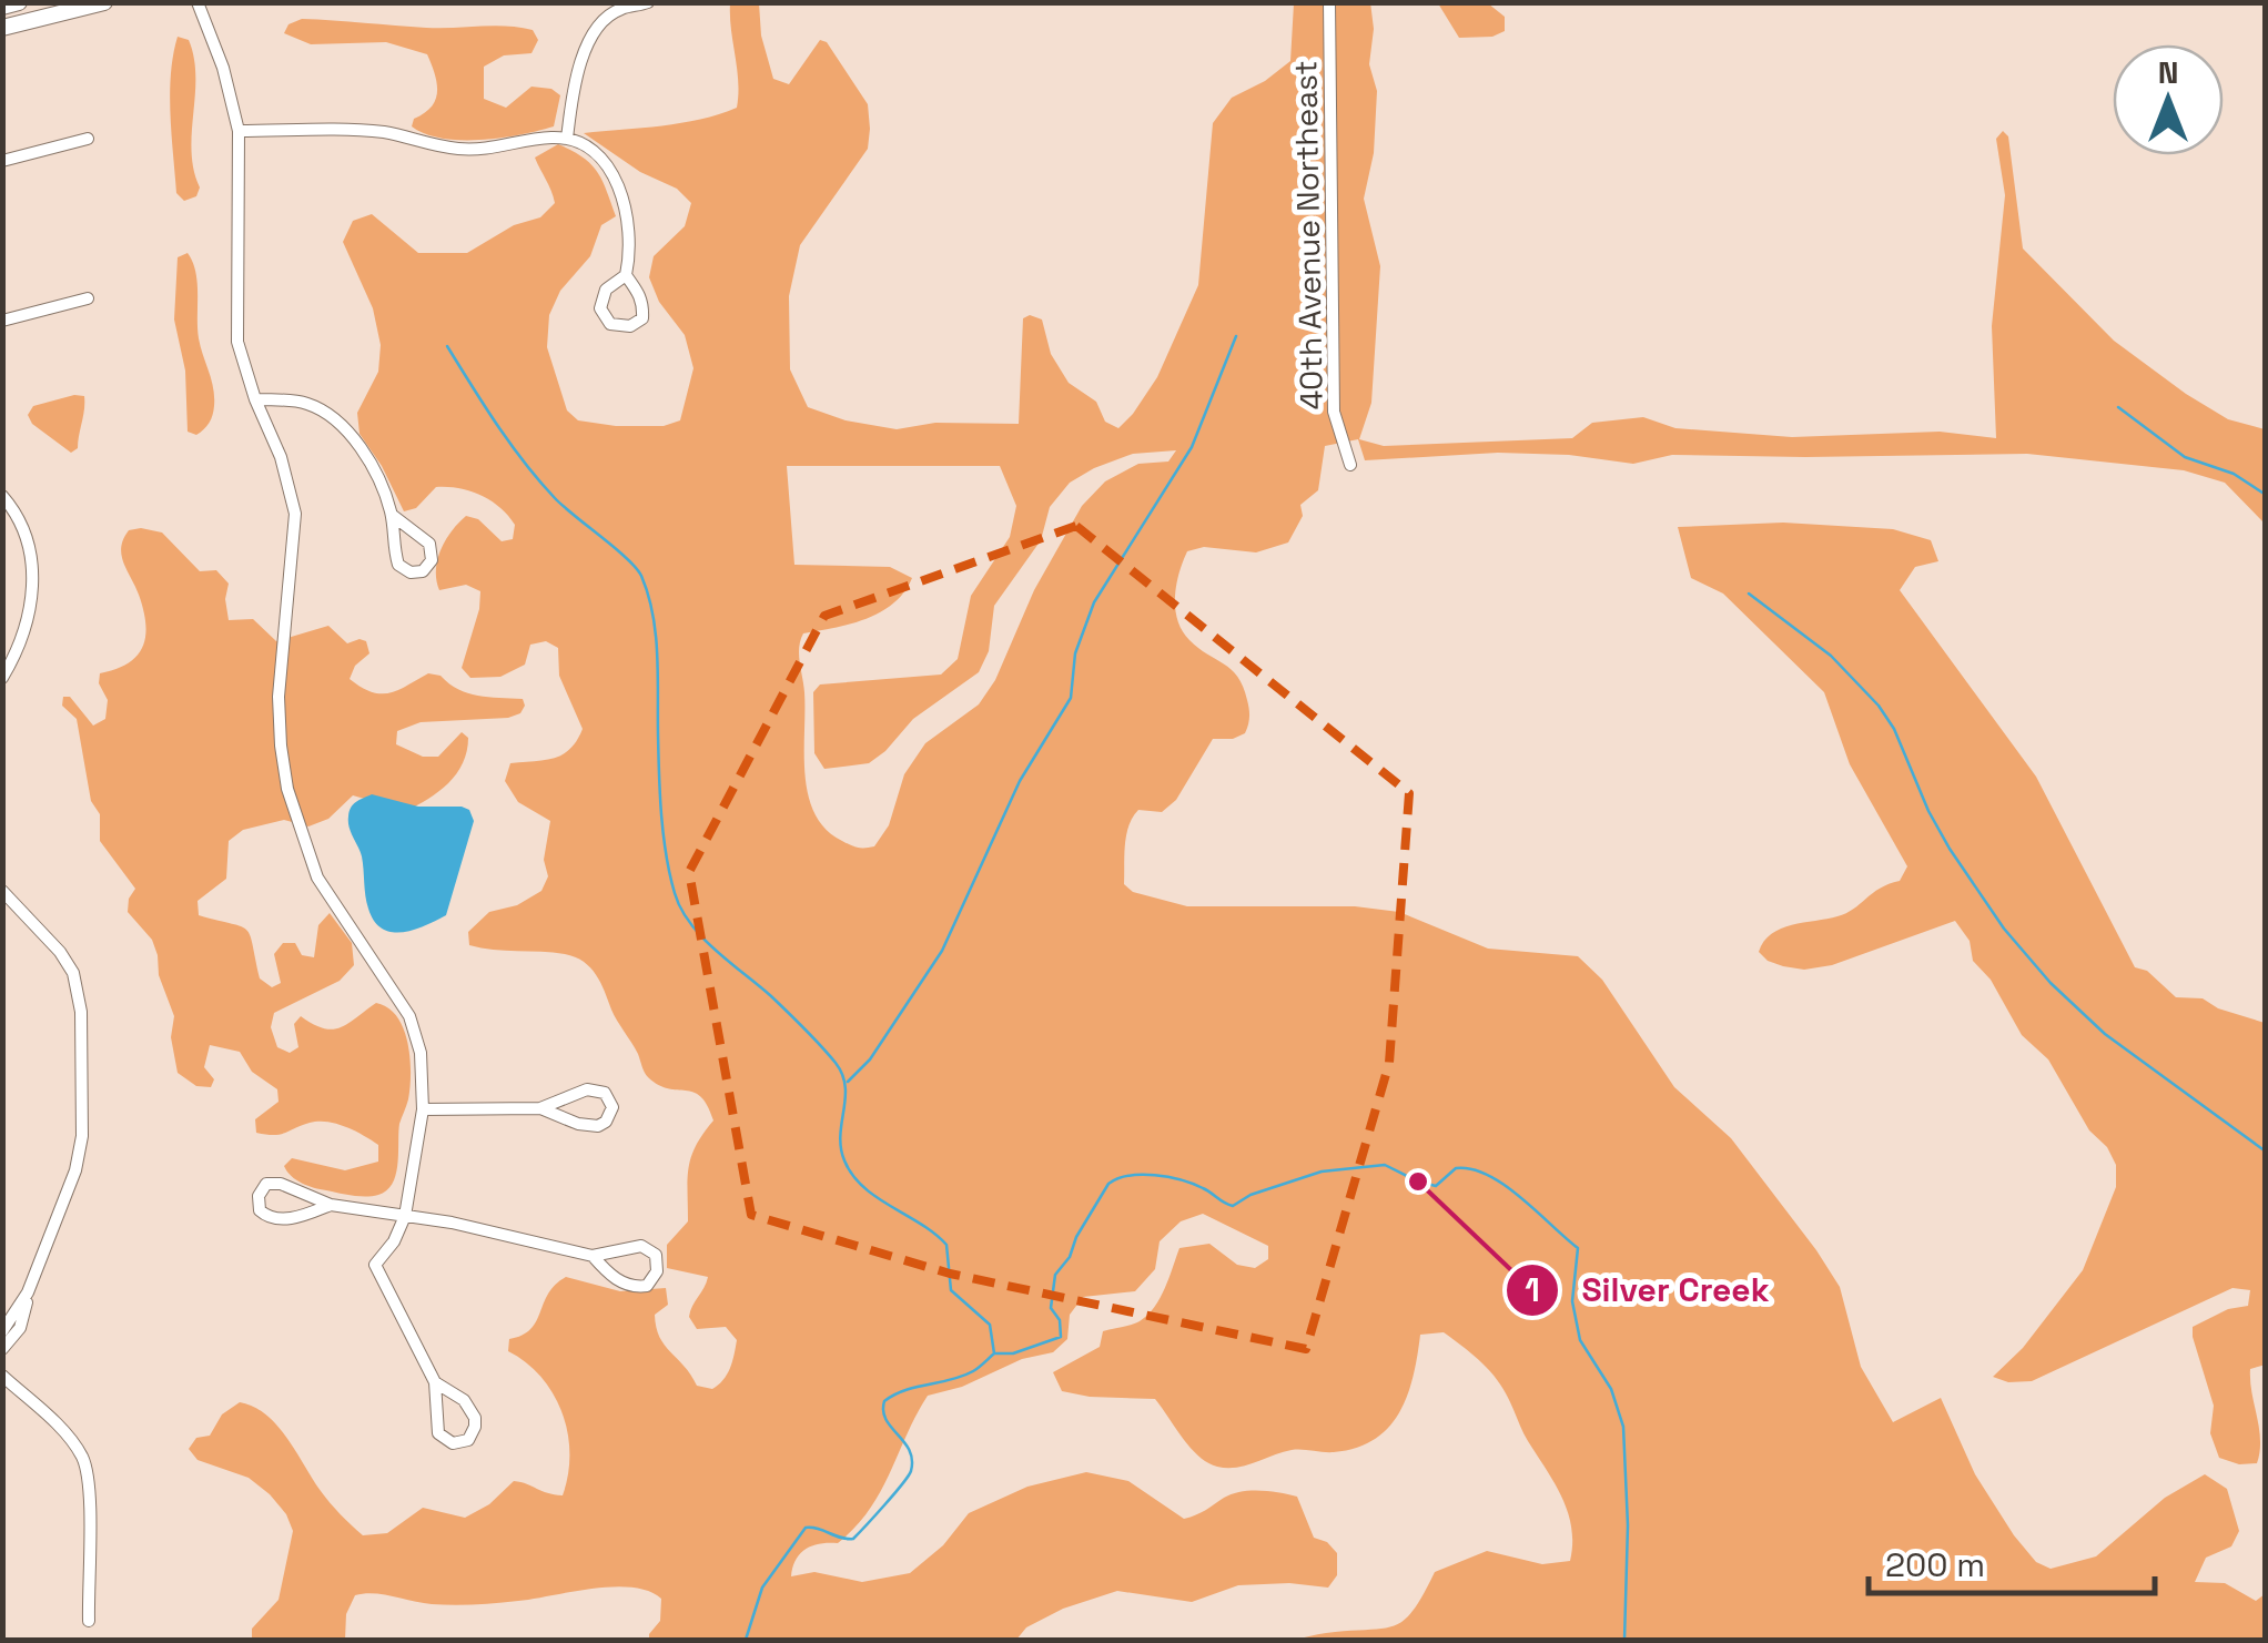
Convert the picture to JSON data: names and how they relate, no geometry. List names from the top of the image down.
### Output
{
  "streets": {
    "street": ["40th Avenue Northeast"]
  },
  "places": ["Silver Creek"],
  "scale_bar": "200 m",
  "north": "top"
}
